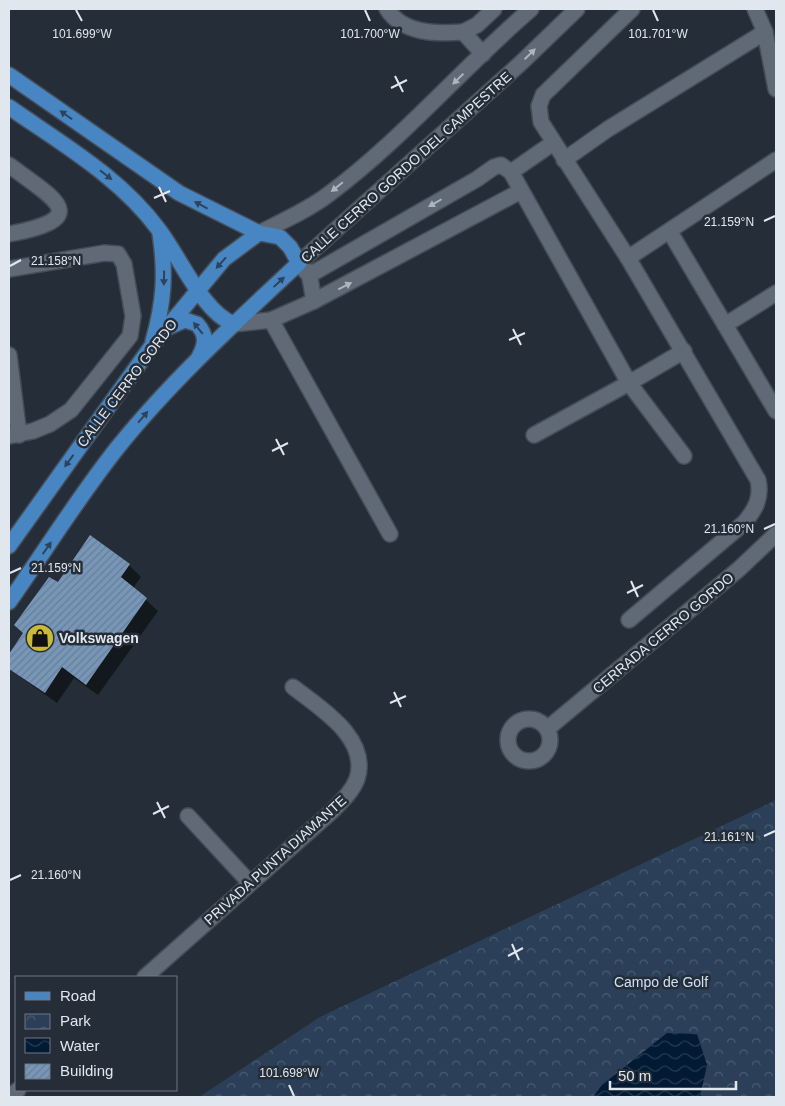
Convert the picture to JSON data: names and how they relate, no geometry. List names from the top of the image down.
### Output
{
  "streets": {
    "main road": ["CALLE CERRO GORDO DEL CAMPESTRE", "CALLE CERRO GORDO"],
    "street": ["CERRADA CERRO GORDO", "PRIVADA PUNTA DIAMANTE"]
  },
  "crossings": [
    ["CALLE CERRO GORDO DEL CAMPESTRE", "CALLE CERRO GORDO"]
  ],
  "parks": ["Campo de Golf"],
  "places": {
    "shop": ["Volkswagen"]
  },
  "legend": [
    "Road",
    "Park",
    "Water",
    "Building"
  ],
  "scale_bar": "50 m",
  "coordinates": [
    "101.699°W",
    "101.700°W",
    "101.701°W",
    "21.159°N",
    "21.158°N",
    "21.160°N",
    "21.161°N",
    "101.698°W"
  ]
}
